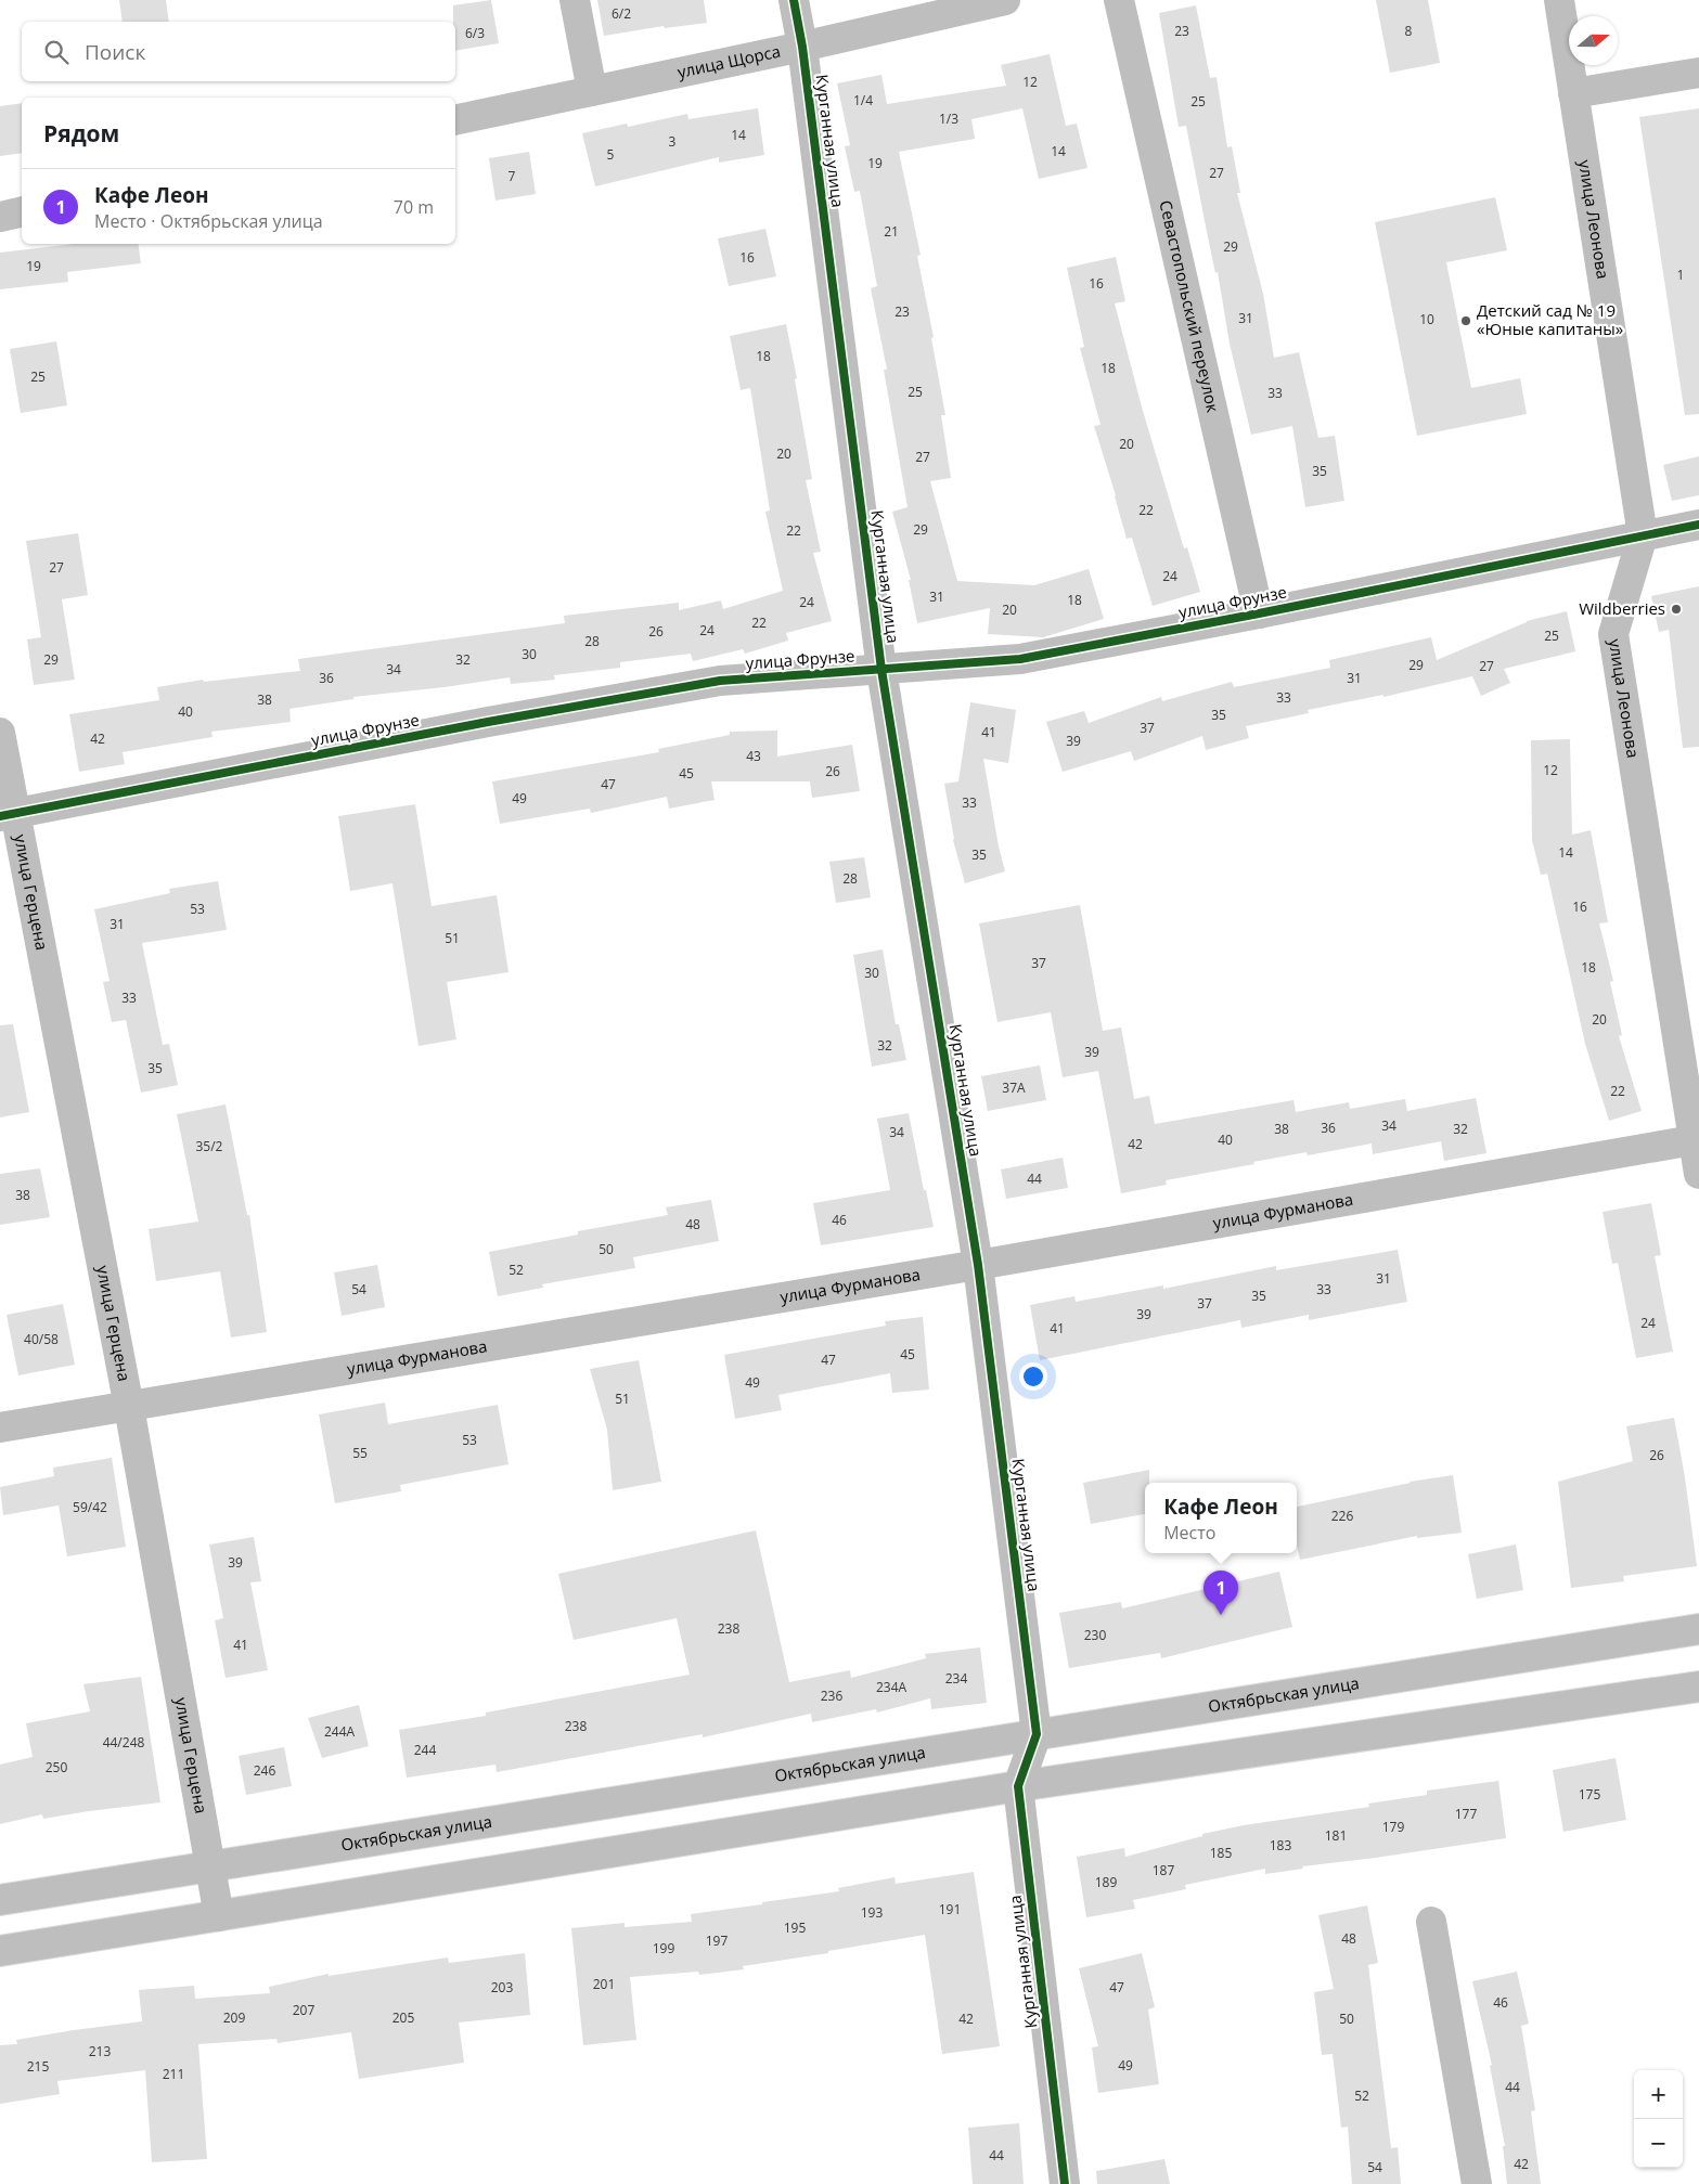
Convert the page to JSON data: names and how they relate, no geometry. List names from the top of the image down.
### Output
{
  "streets": {
    "street": [
      "улица Щорса",
      "Курганная улица",
      "улица Леонова",
      "Севастопольский переулок",
      "улица Фрунзе",
      "улица Герцена",
      "улица Фурманова",
      "Октябрьская улица"
    ]
  },
  "crossings": [
    ["улица Щорса", "Курганная улица"],
    ["Курганная улица", "улица Фрунзе"],
    ["Курганная улица", "улица Фурманова"],
    ["Курганная улица", "Октябрьская улица"],
    ["улица Леонова", "улица Фрунзе"],
    ["улица Леонова", "улица Фурманова"],
    ["Севастопольский переулок", "улица Фрунзе"],
    ["улица Фрунзе", "улица Герцена"],
    ["улица Герцена", "улица Фурманова"],
    ["улица Герцена", "Октябрьская улица"]
  ],
  "places": ["Детский сад № 19 «Юные капитаны»", "Wildberries"],
  "house_numbers": [
    "6/2",
    "23",
    "8",
    "6/3",
    "12",
    "1/4",
    "25",
    "1/3",
    "14",
    "3",
    "14",
    "5",
    "19",
    "27",
    "7",
    "21",
    "29",
    "16",
    "19",
    "1",
    "16",
    "23",
    "31",
    "10",
    "18",
    "18",
    "25",
    "25",
    "33",
    "20",
    "20",
    "27",
    "35",
    "22",
    "29",
    "22",
    "27",
    "24",
    "31",
    "18",
    "24",
    "20",
    "22",
    "24",
    "26",
    "25",
    "28",
    "30",
    "29",
    "32",
    "29",
    "27",
    "34",
    "36",
    "31",
    "33",
    "38",
    "40",
    "35",
    "37",
    "41",
    "42",
    "39",
    "43",
    "12",
    "26",
    "45",
    "47",
    "49",
    "33",
    "14",
    "35",
    "28",
    "16",
    "53",
    "31",
    "51",
    "37",
    "18",
    "30",
    "33",
    "20",
    "32",
    "39",
    "35",
    "37А",
    "22",
    "34",
    "36",
    "38",
    "32",
    "34",
    "40",
    "42",
    "35/2",
    "44",
    "38",
    "46",
    "48",
    "50",
    "52",
    "31",
    "54",
    "33",
    "35",
    "37",
    "39",
    "24",
    "41",
    "40/58",
    "45",
    "47",
    "49",
    "51",
    "53",
    "55",
    "26",
    "59/42",
    "226",
    "39",
    "238",
    "230",
    "41",
    "234",
    "234А",
    "236",
    "238",
    "244А",
    "44/248",
    "244",
    "250",
    "246",
    "175",
    "177",
    "179",
    "181",
    "183",
    "185",
    "187",
    "189",
    "191",
    "193",
    "195",
    "48",
    "197",
    "199",
    "201",
    "203",
    "47",
    "46",
    "207",
    "209",
    "205",
    "42",
    "50",
    "213",
    "49",
    "215",
    "211",
    "44",
    "52",
    "44",
    "42",
    "54"
  ],
  "north": "right",
  "page": {
    "search": "Поиск",
    "heading": "Рядом",
    "list": [
      {
        "mark": "1",
        "name": "Кафе Леон",
        "note": "Место · Октябрьская улица",
        "value": "70 m"
      }
    ],
    "popup": ["Кафе Леон", "Место"],
    "pins": "1",
    "map_buttons": ["+", "−"]
  }
}
